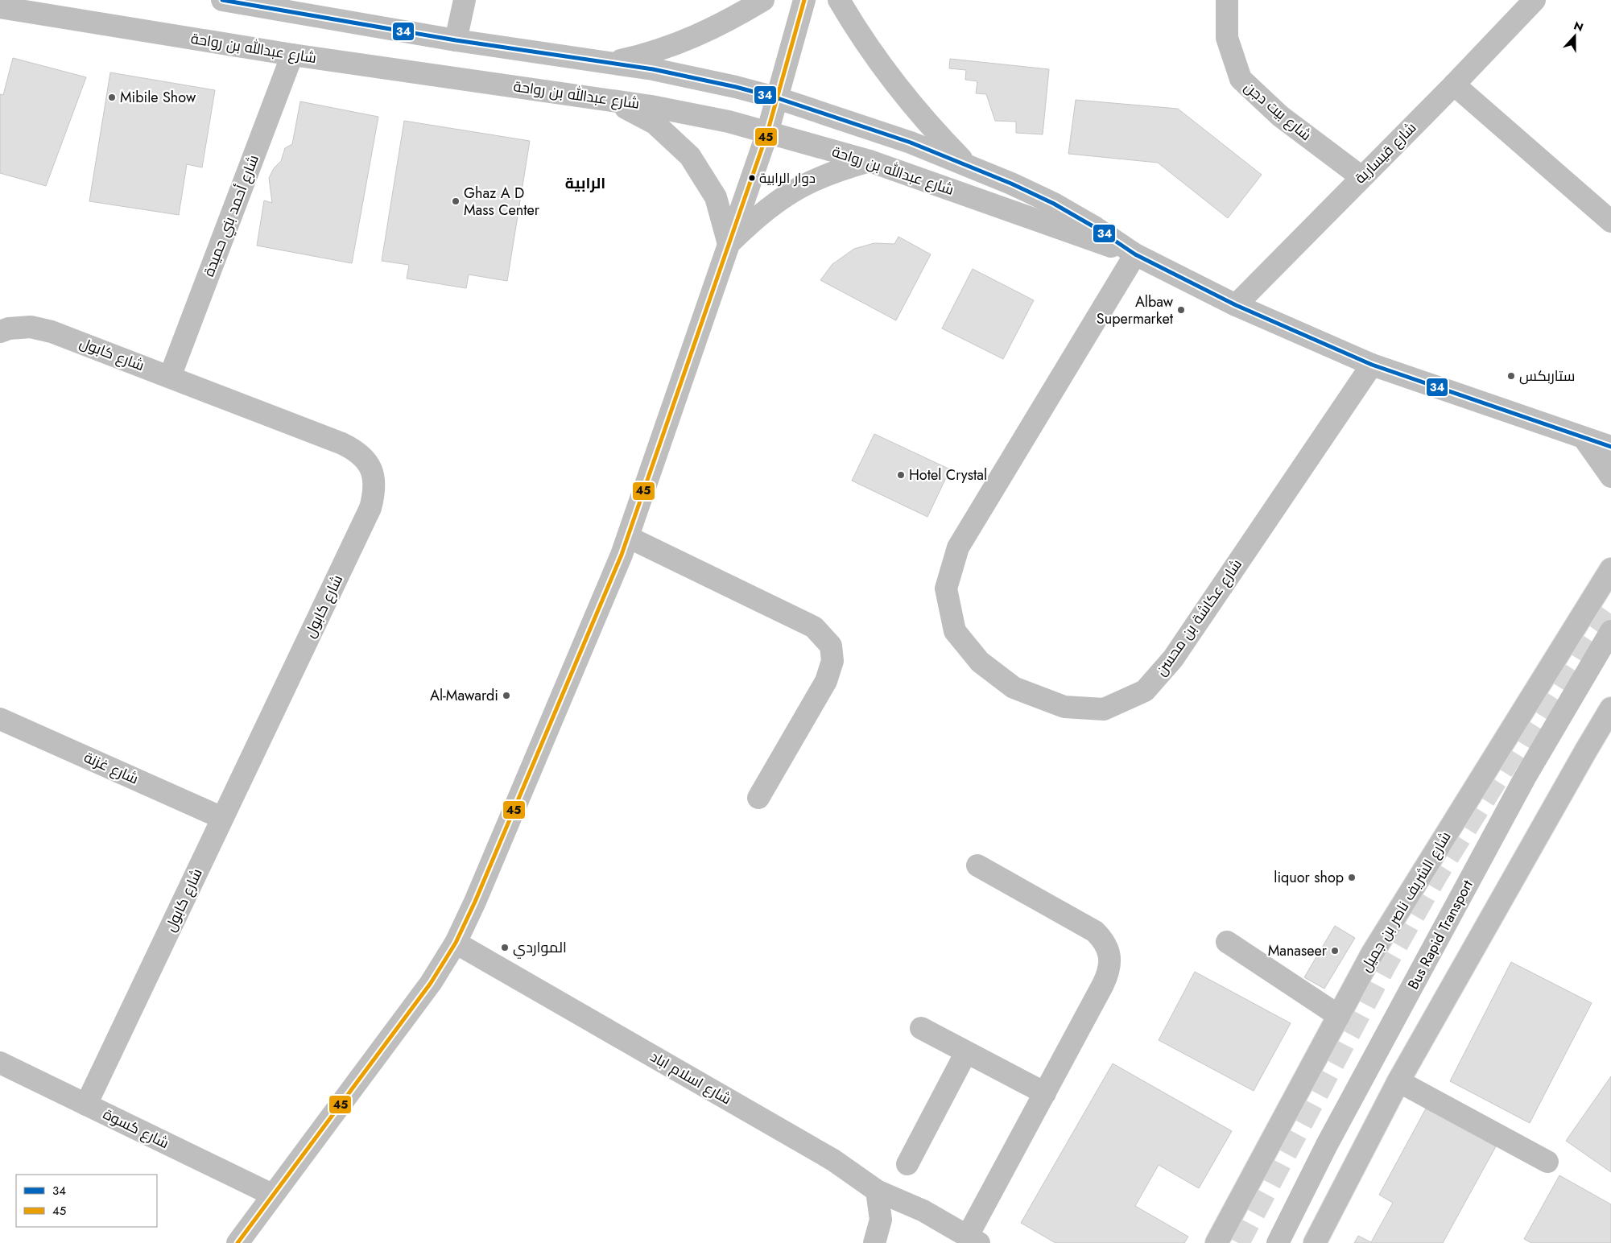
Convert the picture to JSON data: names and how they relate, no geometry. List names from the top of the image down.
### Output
{
  "streets": {
    "street": [
      "شارع عبدالله بن رواحة",
      "شارع بيت دجن",
      "شارع قيسارية",
      "شارع أحمد بني حميدة",
      "شارع كابول",
      "شارع عكاشة بن محسن",
      "شارع غزنة",
      "شارع الشريف ناصر بن جميل",
      "Bus Rapid Transport",
      "شارع اسلام اباد",
      "شارع كسوة"
    ]
  },
  "crossings": [
    ["شارع عبدالله بن رواحة", "شارع قيسارية"],
    ["شارع عبدالله بن رواحة", "شارع أحمد بني حميدة"],
    ["شارع عبدالله بن رواحة", "شارع عكاشة بن محسن"],
    ["شارع بيت دجن", "شارع قيسارية"],
    ["شارع أحمد بني حميدة", "شارع كابول"],
    ["شارع كابول", "شارع غزنة"],
    ["شارع كابول", "شارع كسوة"]
  ],
  "districts": ["الرابية"],
  "places": [
    "Mibile Show",
    "دوار الرابية",
    "Ghaz A D Mass Center",
    "Albaw Supermarket",
    "ستاربكس",
    "Hotel Crystal",
    "Al-Mawardi",
    "liquor shop",
    "المواردي",
    "Manaseer"
  ],
  "lines": ["transit line 34", "transit line 45"],
  "legend": ["34", "45"],
  "north": "top"
}
